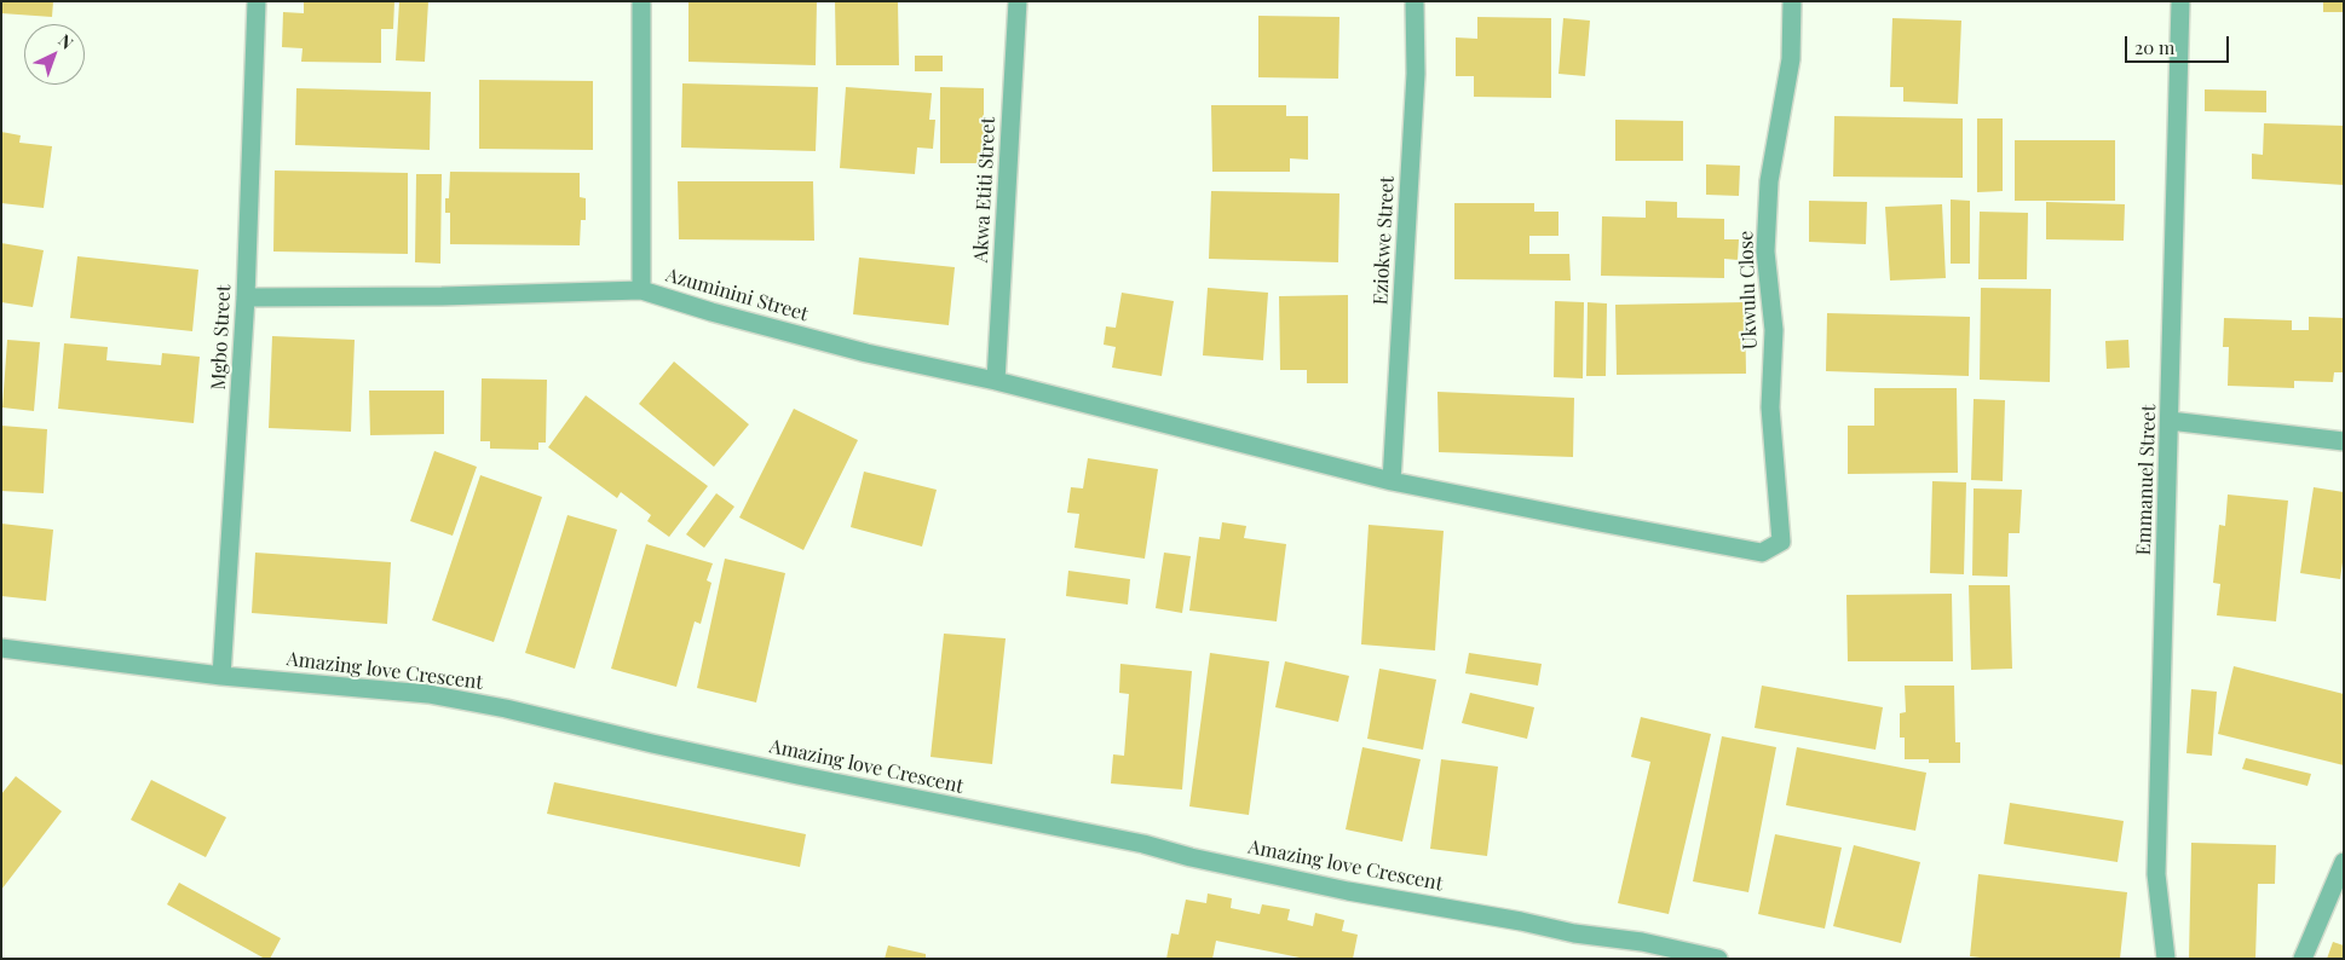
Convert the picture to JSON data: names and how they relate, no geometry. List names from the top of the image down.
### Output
{
  "streets": {
    "street": [
      "Akwa Etiti Street",
      "Eziokwe Street",
      "Ukwulu Close",
      "Azuminini Street",
      "Mgbo Street",
      "Emmanuel Street",
      "Amazing love Crescent"
    ]
  },
  "crossings": [
    ["Akwa Etiti Street", "Azuminini Street"],
    ["Eziokwe Street", "Azuminini Street"],
    ["Ukwulu Close", "Azuminini Street"],
    ["Mgbo Street", "Amazing love Crescent"]
  ],
  "scale_bar": "20 m",
  "north": "top right"
}
